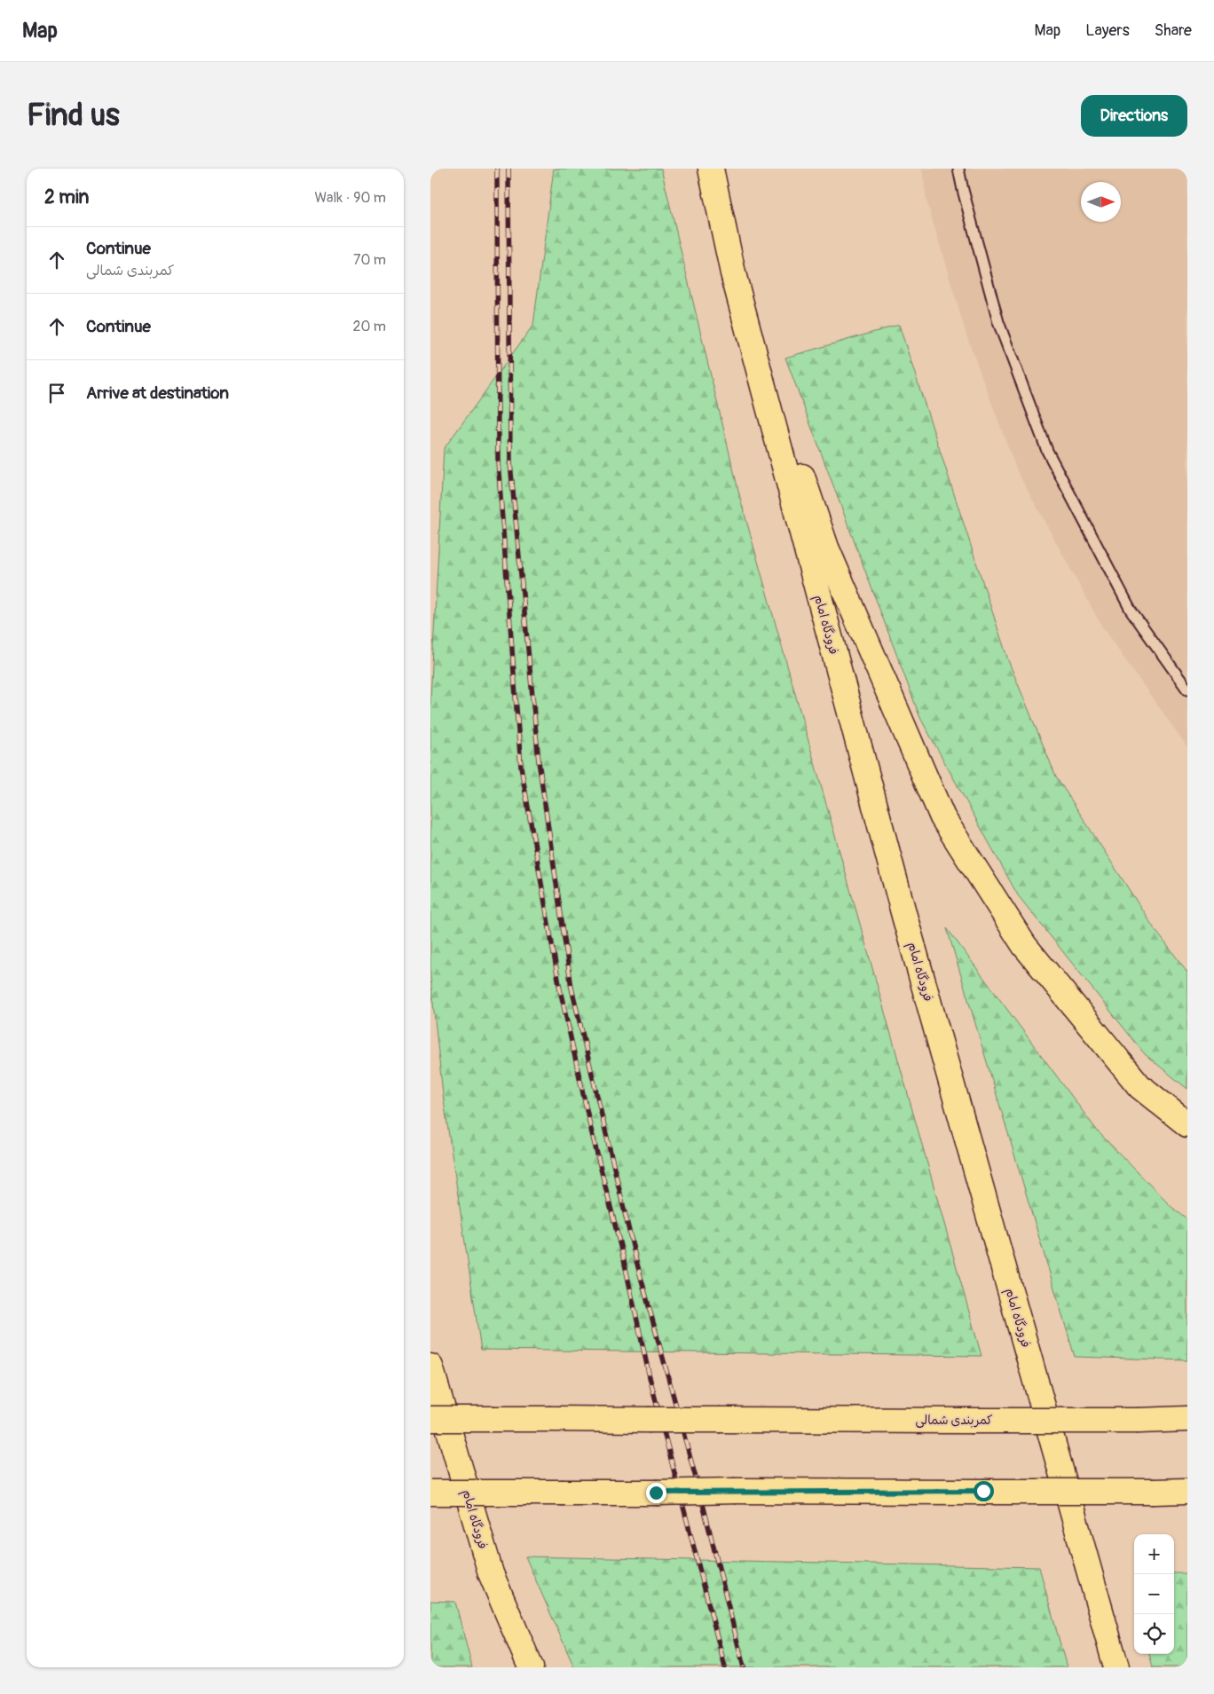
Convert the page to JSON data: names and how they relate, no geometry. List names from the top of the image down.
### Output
{
  "streets": {
    "main road": ["فرودگاه امام", "کمربندی شمالی"]
  },
  "north": "right",
  "page": {
    "header": "Map",
    "nav": ["Map", "Layers", "Share"],
    "buttons": "Directions",
    "title": "Find us",
    "heading": ["2 min", "Walk · 90 m"],
    "list": [
      ["Continue", "کمربندی شمالی", "70 m"],
      ["Continue", "20 m"],
      "Arrive at destination"
    ],
    "map_buttons": ["+", "−"]
  }
}
